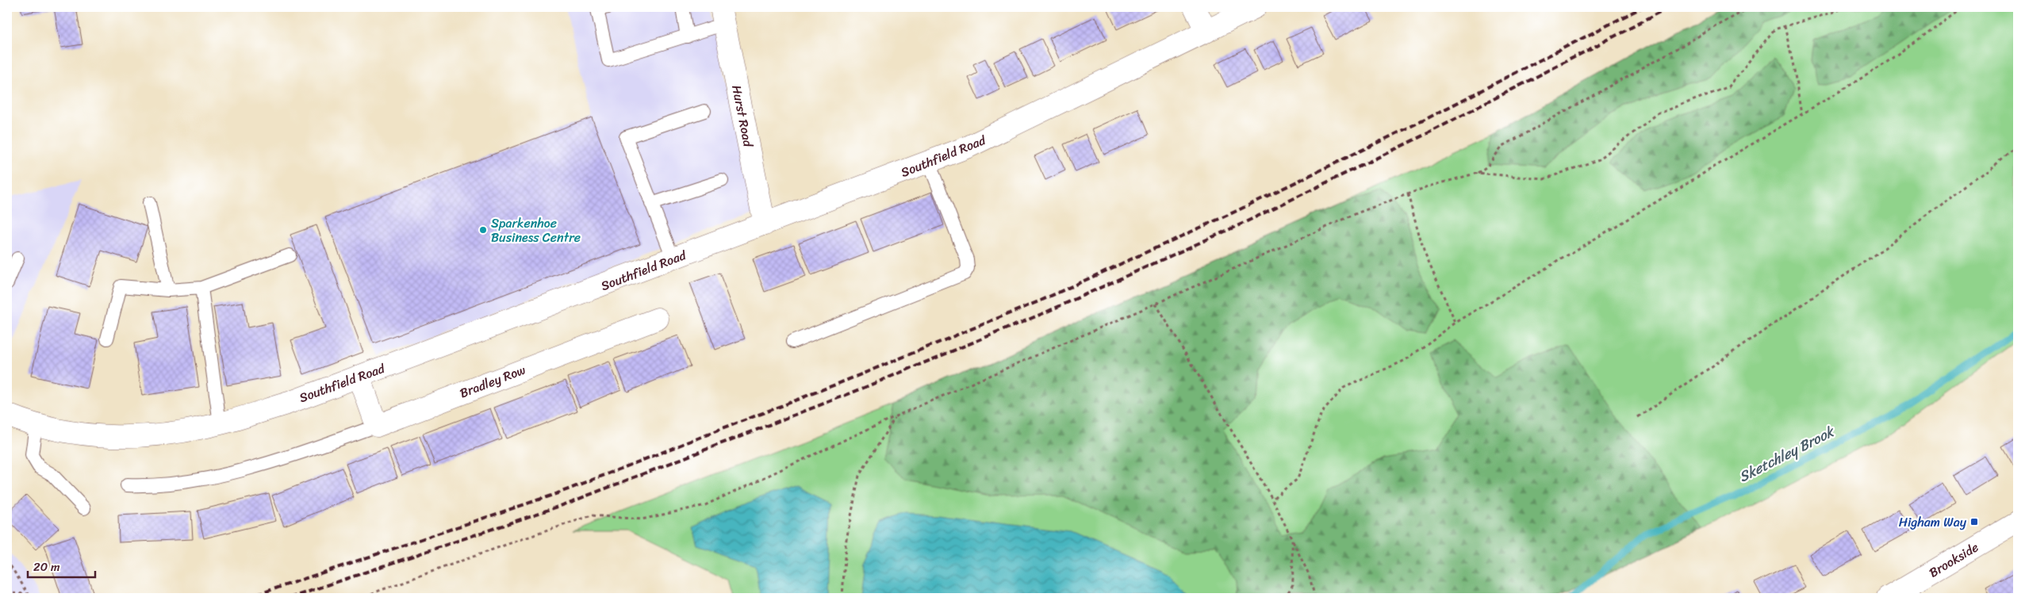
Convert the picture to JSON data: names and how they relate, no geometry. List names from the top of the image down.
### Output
{
  "streets": {
    "main road": [
      "Hurst Road",
      "Southfield Road",
      "Bradley Row",
      "Brookside"
    ]
  },
  "crossings": [
    ["Hurst Road", "Southfield Road"]
  ],
  "water": ["Sketchley Brook"],
  "places": {
    "other": ["Sparkenhoe Business Centre"],
    "transit": ["Higham Way"]
  },
  "scale_bar": "20 m"
}
